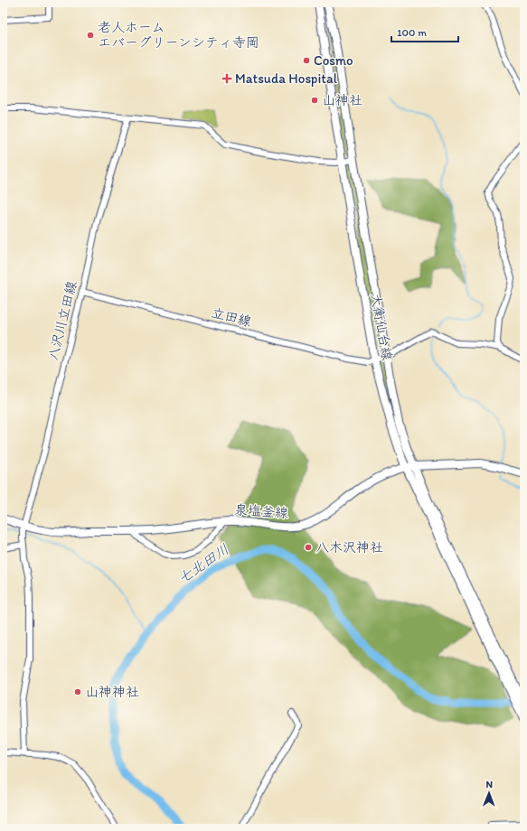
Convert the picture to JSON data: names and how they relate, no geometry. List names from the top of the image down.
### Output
{
  "streets": {
    "main road": ["大衡仙台線", "泉塩釜線"],
    "street": ["立田線", "八沢川立田線"]
  },
  "crossings": [
    ["立田線", "八沢川立田線"],
    ["立田線", "大衡仙台線"],
    ["八沢川立田線", "泉塩釜線"],
    ["大衡仙台線", "泉塩釜線"]
  ],
  "water": ["七北田川"],
  "places": {
    "other": [
      "老人ホーム エバーグリーンシティ寺岡",
      "Cosmo",
      "山神社",
      "八木沢神社",
      "山神神社"
    ],
    "health": ["Matsuda Hospital"]
  },
  "scale_bar": "100 m",
  "north": "top"
}
